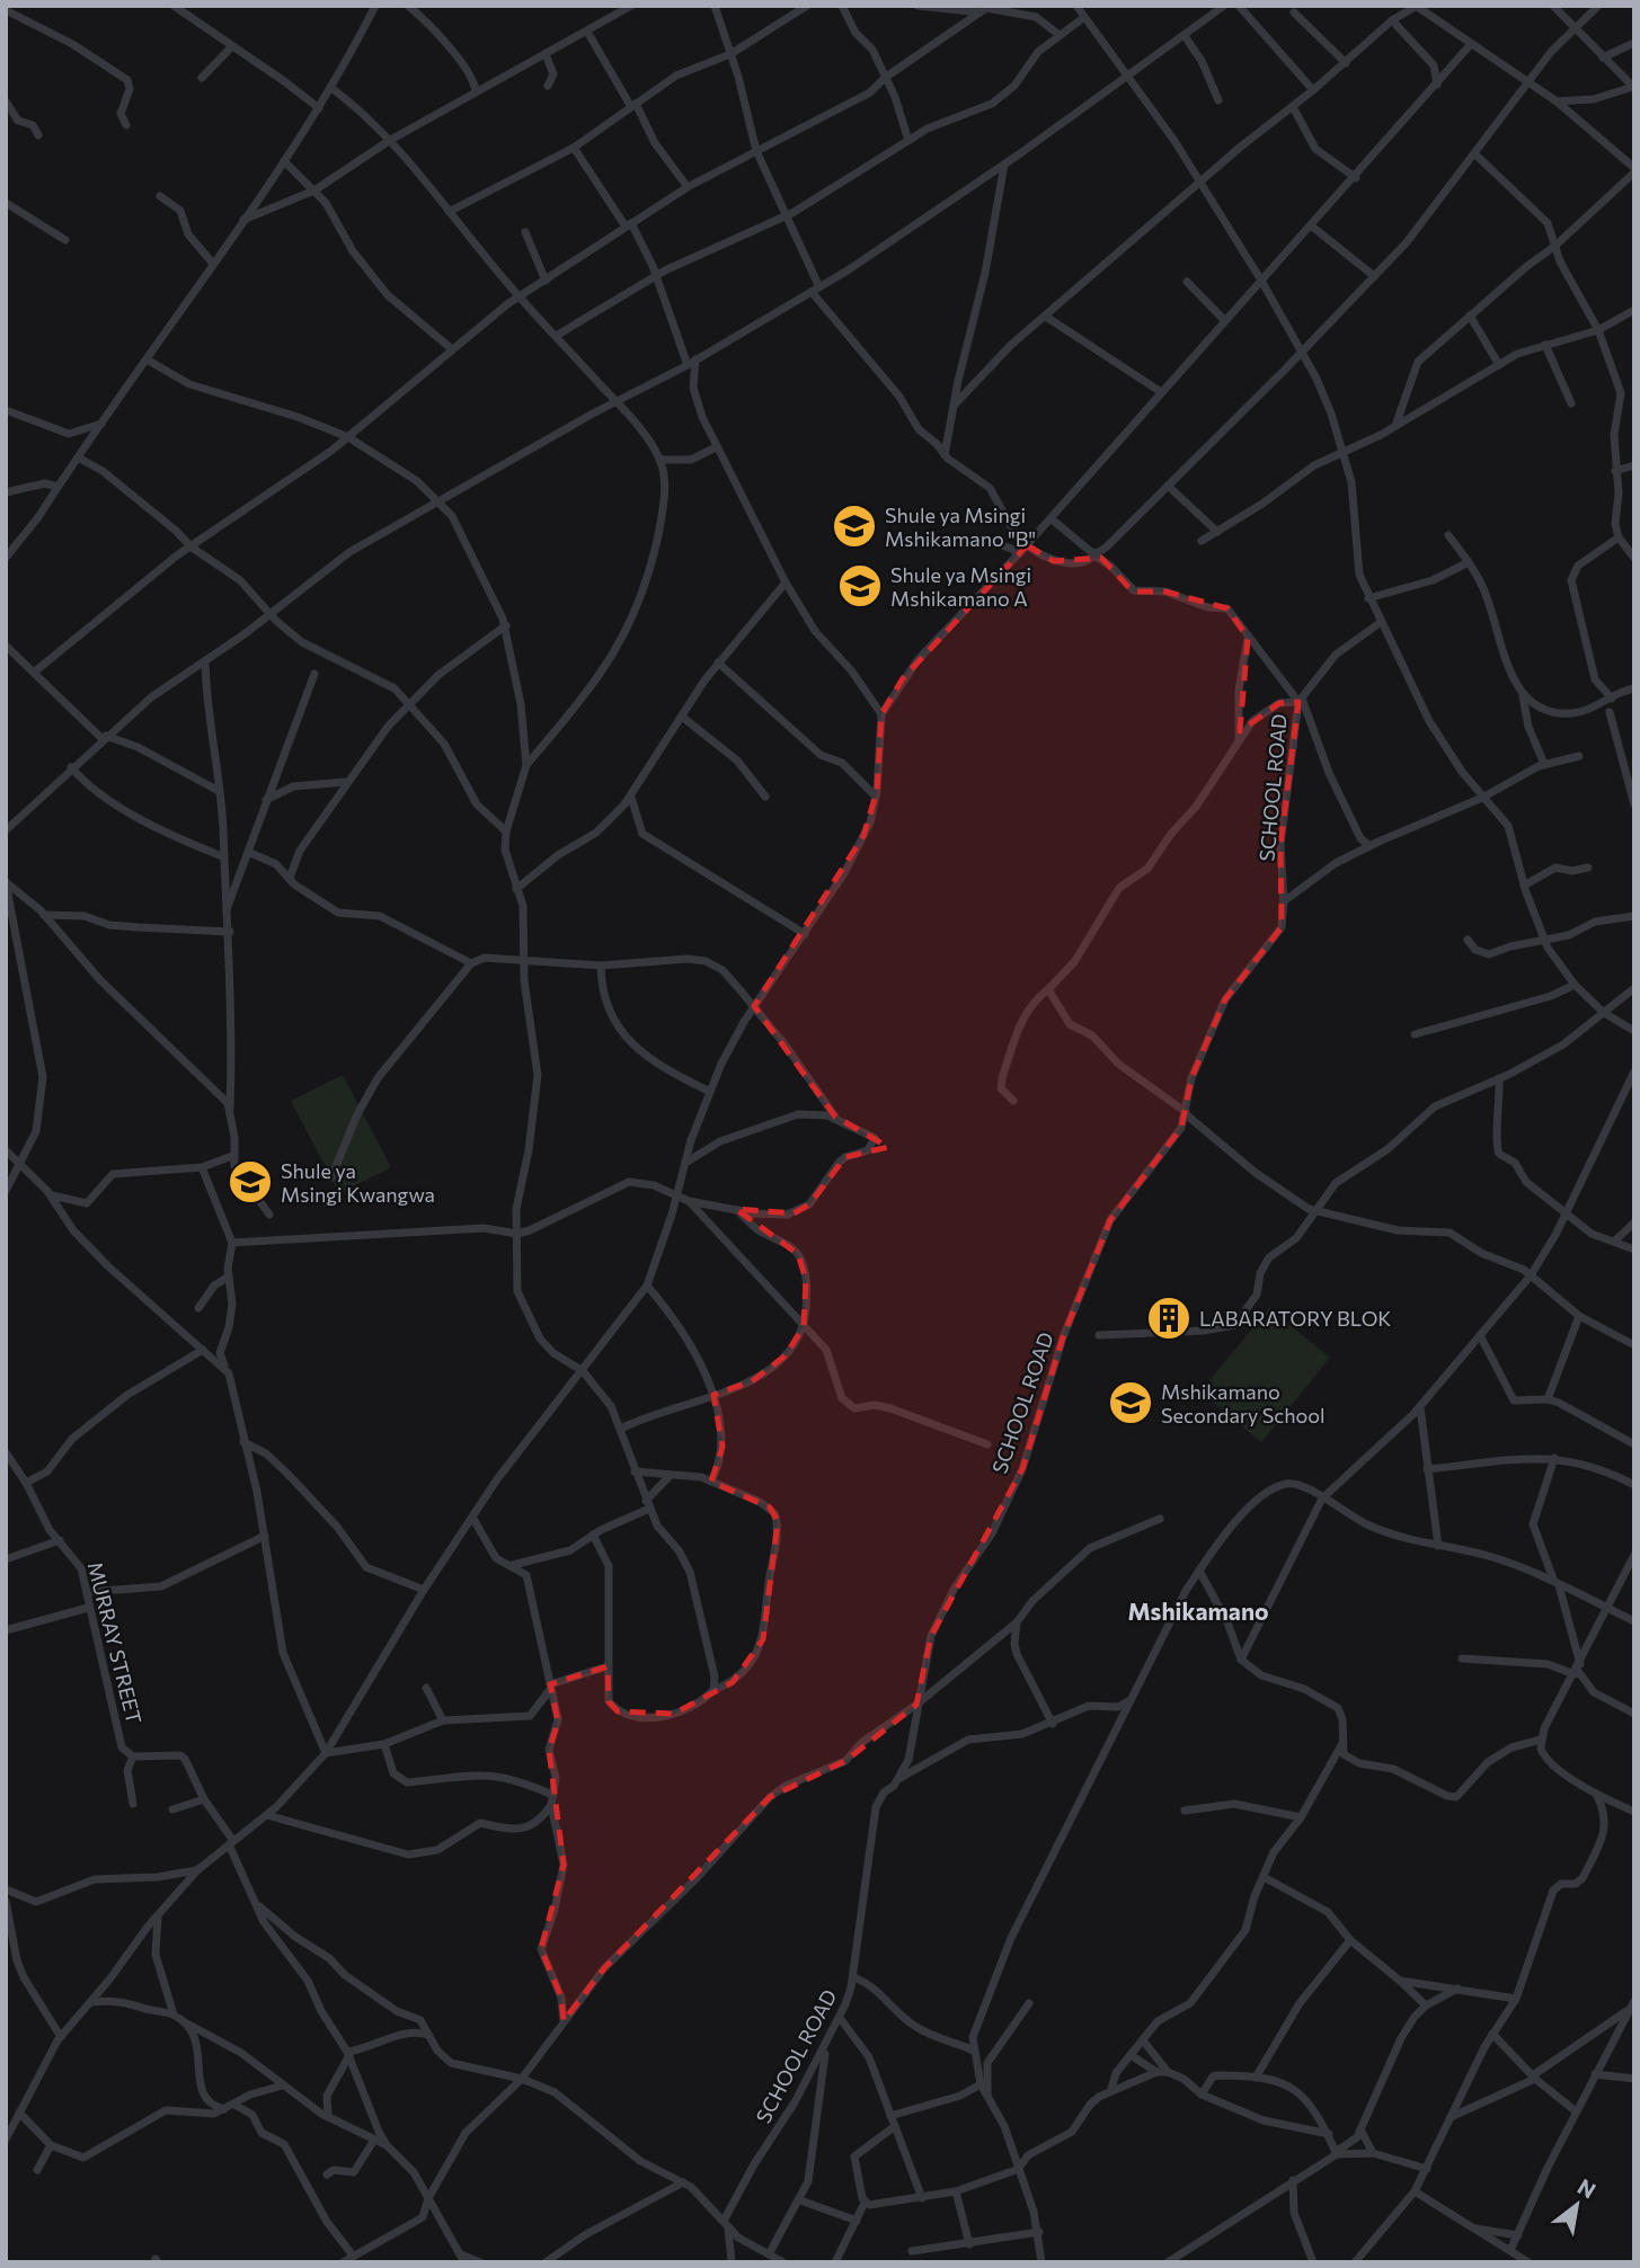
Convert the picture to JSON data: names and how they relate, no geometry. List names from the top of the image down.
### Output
{
  "streets": {
    "street": ["SCHOOL ROAD", "MURRAY STREET"]
  },
  "districts": ["Mshikamano"],
  "places": {
    "school or university": [
      "Shule ya Msingi Mshikamano \"B\"",
      "Shule ya Msingi Mshikamano A",
      "Shule ya Msingi Kwangwa",
      "Mshikamano Secondary School"
    ],
    "building": ["LABARATORY BLOK"]
  },
  "north": "top right"
}
